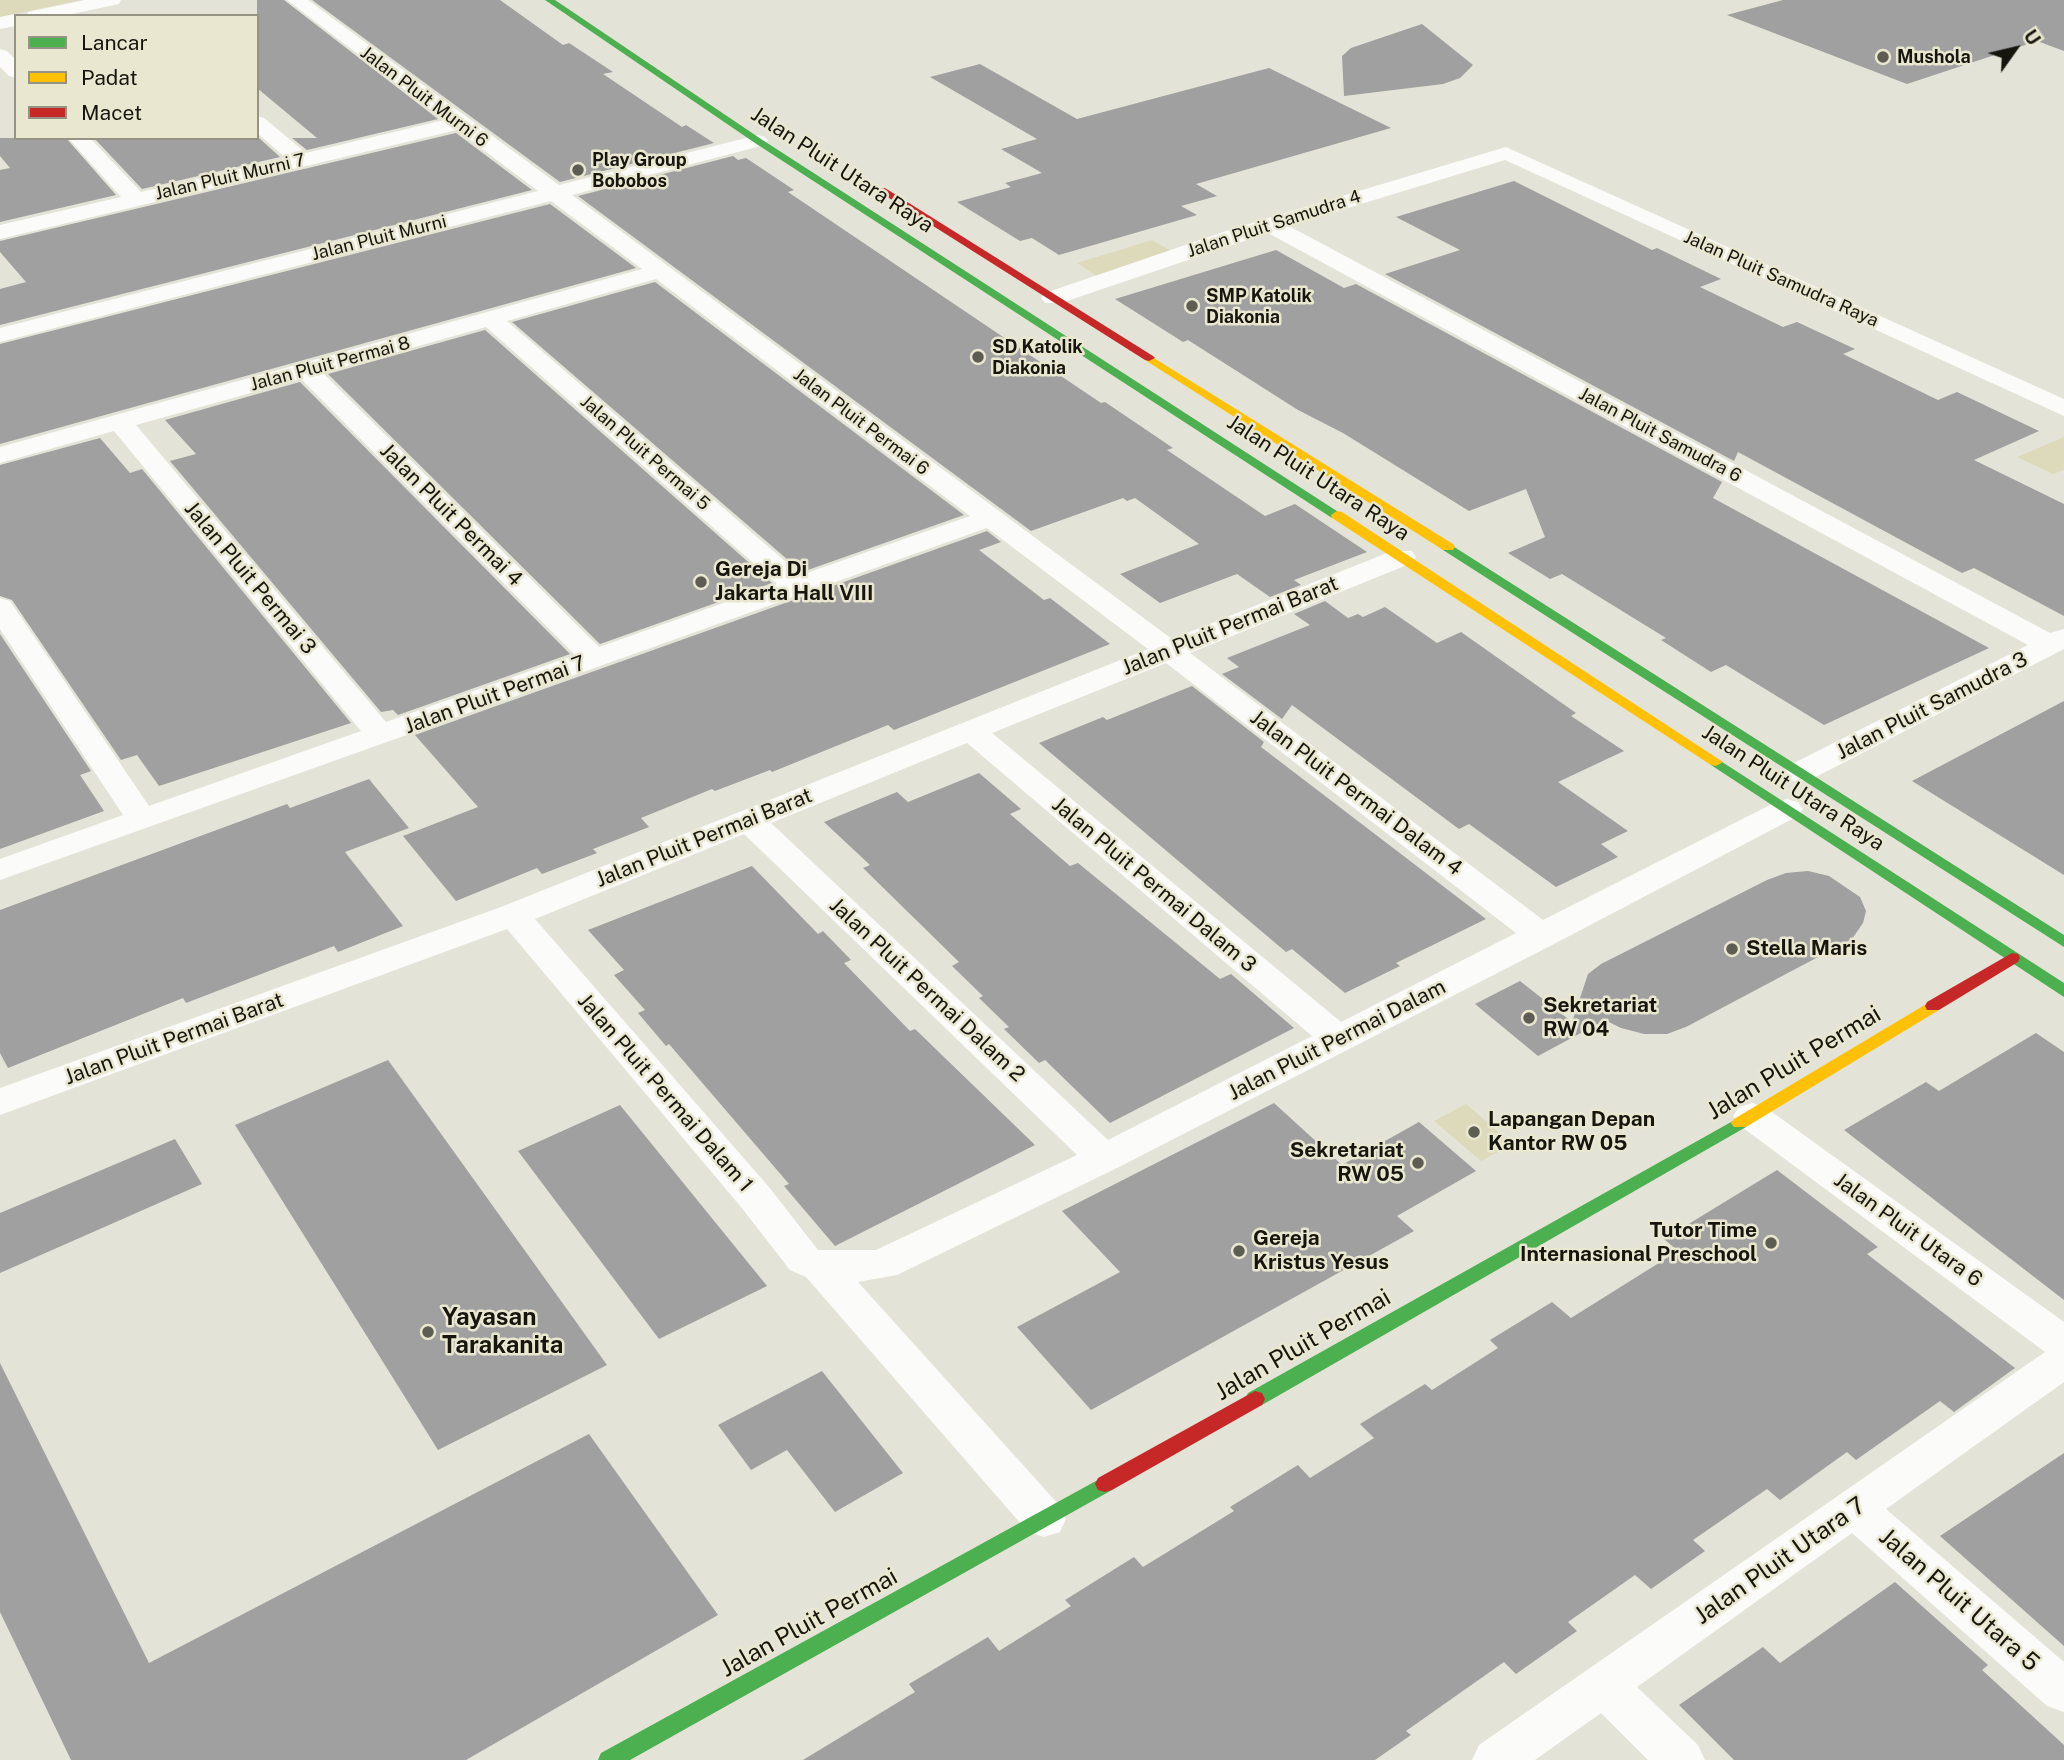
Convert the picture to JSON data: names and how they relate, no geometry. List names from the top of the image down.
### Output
{
  "streets": {
    "street": [
      "Jalan Pluit Murni 6",
      "Jalan Pluit Utara Raya",
      "Jalan Pluit Murni 7",
      "Jalan Pluit Samudra 4",
      "Jalan Pluit Murni",
      "Jalan Pluit Samudra Raya",
      "Jalan Pluit Permai 8",
      "Jalan Pluit Permai 6",
      "Jalan Pluit Samudra 6",
      "Jalan Pluit Permai 5",
      "Jalan Pluit Permai 4",
      "Jalan Pluit Permai 3",
      "Jalan Pluit Permai Barat",
      "Jalan Pluit Permai 7",
      "Jalan Pluit Samudra 3",
      "Jalan Pluit Permai Dalam 4",
      "Jalan Pluit Permai Dalam 3",
      "Jalan Pluit Permai Dalam 2",
      "Jalan Pluit Permai Dalam",
      "Jalan Pluit Permai",
      "Jalan Pluit Permai Dalam 1",
      "Jalan Pluit Utara 6",
      "Jalan Pluit Utara 7",
      "Jalan Pluit Utara 5"
    ]
  },
  "crossings": [
    ["Jalan Pluit Murni 6", "Jalan Pluit Murni 7"],
    ["Jalan Pluit Murni 6", "Jalan Pluit Murni"],
    ["Jalan Pluit Murni 6", "Jalan Pluit Permai 6"],
    ["Jalan Pluit Utara Raya", "Jalan Pluit Samudra 4"],
    ["Jalan Pluit Utara Raya", "Jalan Pluit Murni"],
    ["Jalan Pluit Utara Raya", "Jalan Pluit Permai Barat"],
    ["Jalan Pluit Utara Raya", "Jalan Pluit Samudra 3"],
    ["Jalan Pluit Utara Raya", "Jalan Pluit Permai Dalam"],
    ["Jalan Pluit Utara Raya", "Jalan Pluit Permai"],
    ["Jalan Pluit Samudra 4", "Jalan Pluit Samudra Raya"],
    ["Jalan Pluit Samudra 4", "Jalan Pluit Samudra 6"],
    ["Jalan Pluit Murni", "Jalan Pluit Permai 6"],
    ["Jalan Pluit Permai 8", "Jalan Pluit Permai 6"],
    ["Jalan Pluit Permai 8", "Jalan Pluit Permai 5"],
    ["Jalan Pluit Permai 8", "Jalan Pluit Permai 4"],
    ["Jalan Pluit Permai 8", "Jalan Pluit Permai 3"],
    ["Jalan Pluit Permai 6", "Jalan Pluit Permai Barat"],
    ["Jalan Pluit Permai 6", "Jalan Pluit Permai 7"],
    ["Jalan Pluit Permai 6", "Jalan Pluit Permai Dalam 4"],
    ["Jalan Pluit Samudra 6", "Jalan Pluit Samudra 3"],
    ["Jalan Pluit Permai 5", "Jalan Pluit Permai 7"],
    ["Jalan Pluit Permai 4", "Jalan Pluit Permai 7"],
    ["Jalan Pluit Permai 3", "Jalan Pluit Permai 7"],
    ["Jalan Pluit Permai Barat", "Jalan Pluit Permai Dalam 4"],
    ["Jalan Pluit Permai Barat", "Jalan Pluit Permai Dalam 3"],
    ["Jalan Pluit Permai Barat", "Jalan Pluit Permai Dalam 2"],
    ["Jalan Pluit Permai Barat", "Jalan Pluit Permai Dalam 1"],
    ["Jalan Pluit Permai Dalam 4", "Jalan Pluit Permai Dalam"],
    ["Jalan Pluit Permai Dalam 3", "Jalan Pluit Permai Dalam"],
    ["Jalan Pluit Permai Dalam 2", "Jalan Pluit Permai Dalam"],
    ["Jalan Pluit Permai Dalam", "Jalan Pluit Permai Dalam 1"],
    ["Jalan Pluit Permai", "Jalan Pluit Permai Dalam 1"],
    ["Jalan Pluit Permai", "Jalan Pluit Utara 6"],
    ["Jalan Pluit Utara 7", "Jalan Pluit Utara 5"]
  ],
  "places": [
    "Mushola",
    "Play Group Bobobos",
    "SMP Katolik Diakonia",
    "SD Katolik Diakonia",
    "Gereja Di Jakarta Hall VIII",
    "Stella Maris",
    "Sekretariat RW 04",
    "Lapangan Depan Kantor RW 05",
    "Sekretariat RW 05",
    "Tutor Time Internasional Preschool",
    "Gereja Kristus Yesus",
    "Yayasan Tarakanita"
  ],
  "legend": ["Lancar", "Padat", "Macet"],
  "north": "top right"
}
